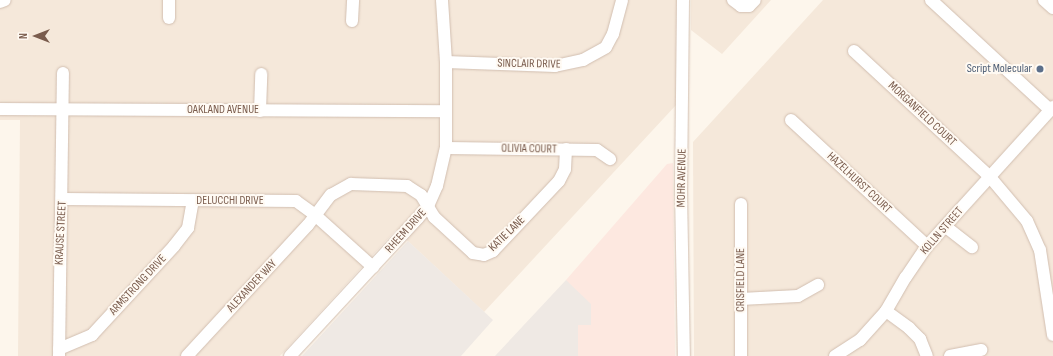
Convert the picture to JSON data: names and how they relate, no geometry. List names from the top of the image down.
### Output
{
  "streets": {
    "street": [
      "SINCLAIR DRIVE",
      "OAKLAND AVENUE",
      "MORGANFIELD COURT",
      "OLIVIA COURT",
      "MOHR AVENUE",
      "HAZELHURST COURT",
      "DELUCCHI DRIVE",
      "RHEEM DRIVE",
      "KOLLN STREET",
      "KRAUSE STREET",
      "KATIE LANE",
      "CRISFIELD LANE",
      "ARMSTRONG DRIVE",
      "ALEXANDER WAY"
    ]
  },
  "crossings": [
    ["SINCLAIR DRIVE", "RHEEM DRIVE"],
    ["OAKLAND AVENUE", "RHEEM DRIVE"],
    ["OAKLAND AVENUE", "KRAUSE STREET"],
    ["MORGANFIELD COURT", "KOLLN STREET"],
    ["OLIVIA COURT", "RHEEM DRIVE"],
    ["OLIVIA COURT", "KATIE LANE"],
    ["HAZELHURST COURT", "KOLLN STREET"],
    ["DELUCCHI DRIVE", "RHEEM DRIVE"],
    ["DELUCCHI DRIVE", "KRAUSE STREET"],
    ["DELUCCHI DRIVE", "KATIE LANE"],
    ["DELUCCHI DRIVE", "ARMSTRONG DRIVE"],
    ["DELUCCHI DRIVE", "ALEXANDER WAY"],
    ["RHEEM DRIVE", "KATIE LANE"],
    ["KRAUSE STREET", "ARMSTRONG DRIVE"],
    ["KATIE LANE", "ALEXANDER WAY"]
  ],
  "places": ["Script Molecular"],
  "north": "left"
}
